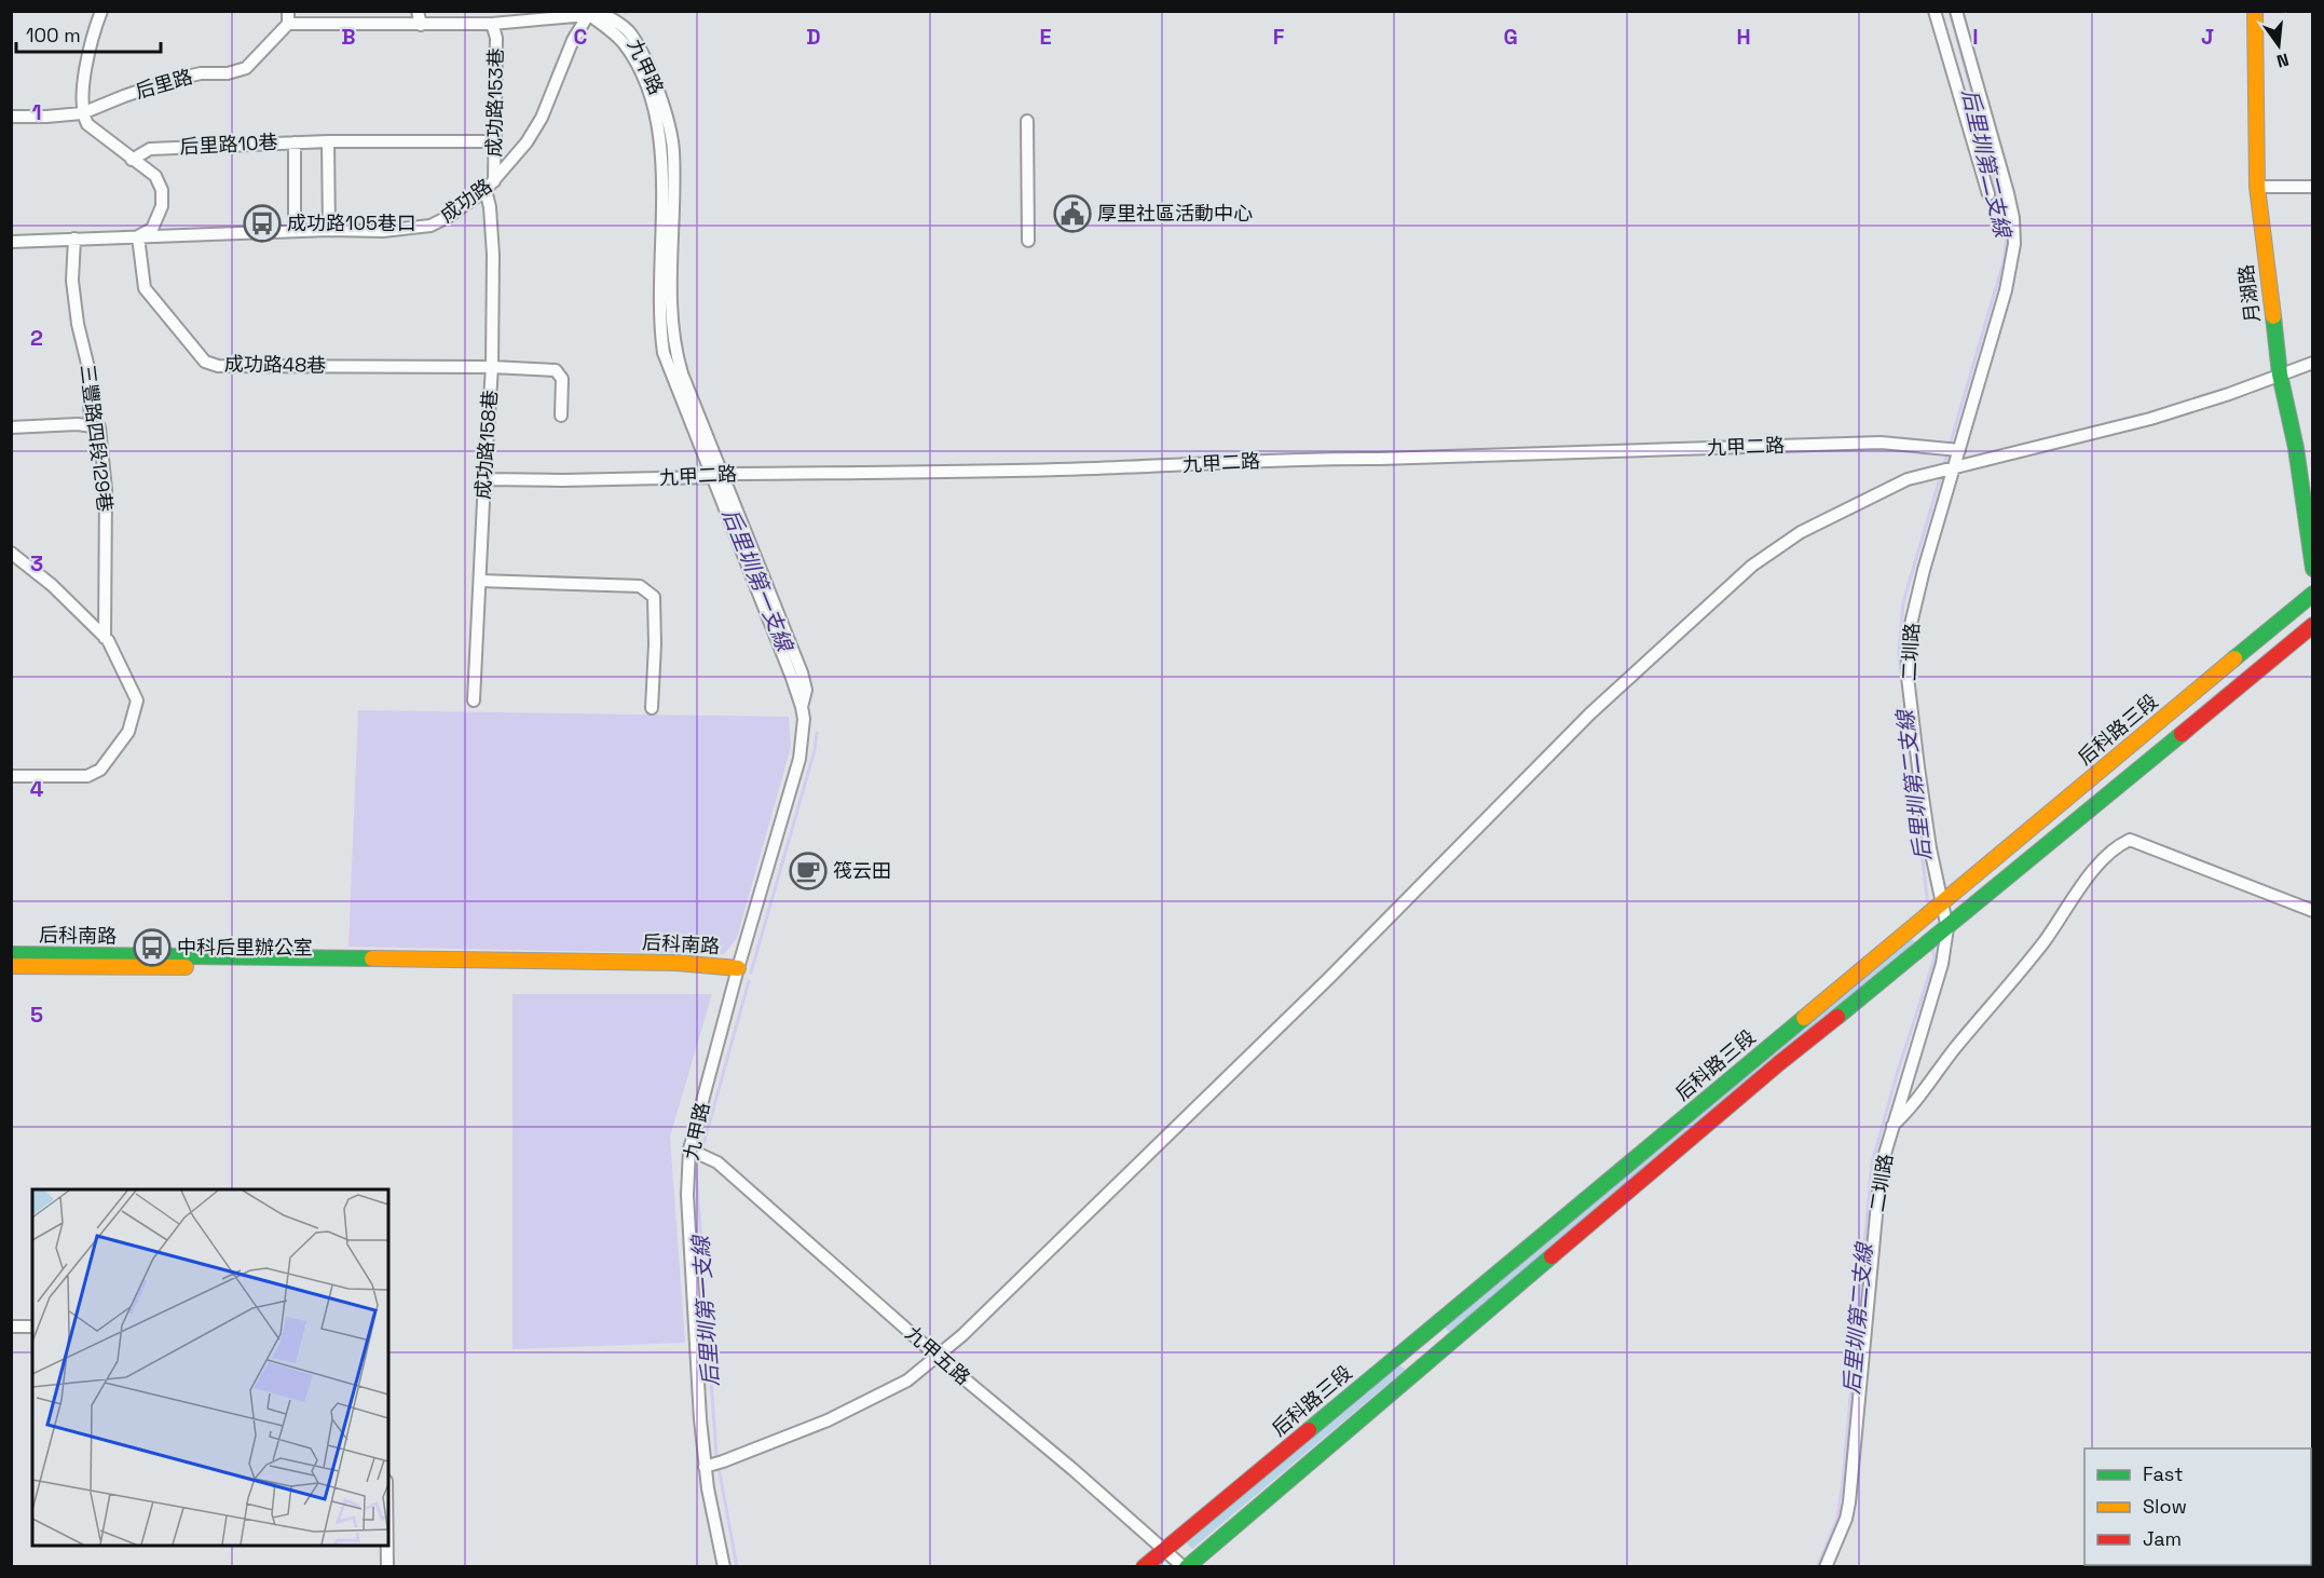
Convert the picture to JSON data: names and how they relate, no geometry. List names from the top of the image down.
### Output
{
  "streets": {
    "street": [
      "九甲路",
      "后里路",
      "成功路153巷",
      "后里路10巷",
      "成功路",
      "月湖路",
      "成功路48巷",
      "三豐路四段129巷",
      "成功路158巷",
      "九甲二路",
      "二圳路",
      "后科路三段",
      "后科南路",
      "九甲五路"
    ]
  },
  "crossings": [
    ["九甲路", "成功路"],
    ["九甲路", "九甲二路"],
    ["九甲路", "后科南路"],
    ["九甲路", "九甲五路"],
    ["成功路153巷", "后里路10巷"],
    ["成功路153巷", "成功路"],
    ["成功路153巷", "成功路158巷"],
    ["成功路", "成功路48巷"],
    ["成功路", "三豐路四段129巷"],
    ["成功路", "成功路158巷"],
    ["成功路48巷", "成功路158巷"],
    ["成功路158巷", "九甲二路"],
    ["九甲二路", "二圳路"],
    ["二圳路", "后科路三段"],
    ["后科路三段", "九甲五路"]
  ],
  "water": ["后里圳第二支線", "后里圳第一支線"],
  "places": {
    "public building": ["厚里社區活動中心"],
    "bus stop": ["成功路105巷口", "中科后里辦公室"],
    "cafe": ["筏云田"]
  },
  "legend": ["Fast", "Slow", "Jam"],
  "scale_bar": "100 m",
  "north": "bottom",
  "grid": {
    "columns": [
      "B",
      "C",
      "D",
      "E",
      "F",
      "G",
      "H",
      "I",
      "J"
    ],
    "rows": [
      "1",
      "2",
      "3",
      "4",
      "5"
    ]
  }
}
